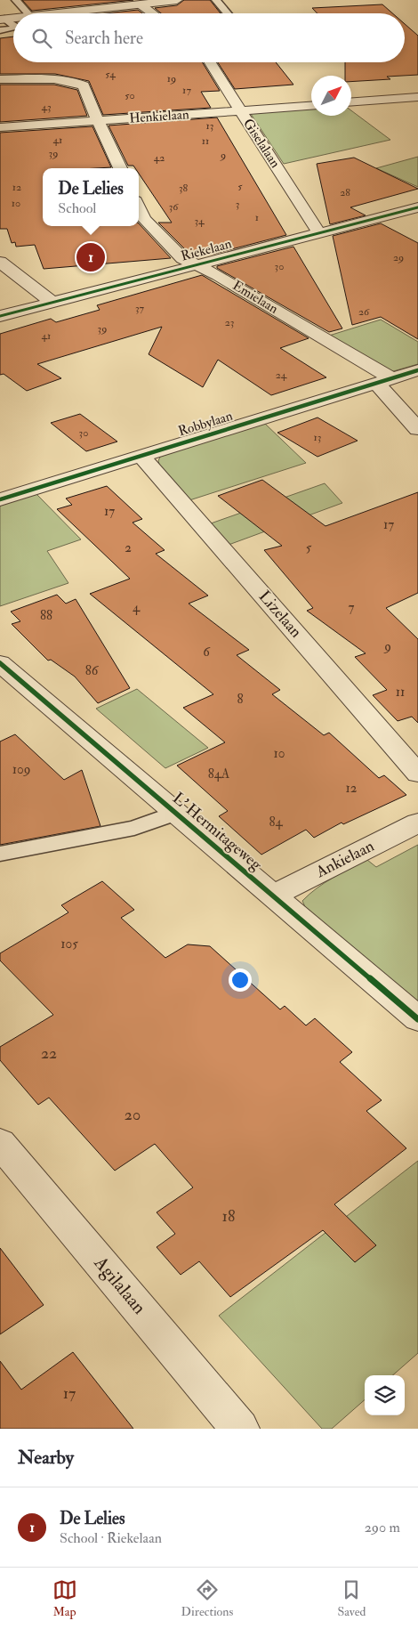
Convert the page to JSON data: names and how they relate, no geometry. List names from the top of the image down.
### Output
{
  "streets": {
    "street": [
      "Henkielaan",
      "Giselalaan",
      "Riekelaan",
      "Emielaan",
      "Robbylaan",
      "Lizelaan",
      "L' Hermitageweg",
      "Ankielaan",
      "Agilalaan"
    ]
  },
  "crossings": [
    ["Henkielaan", "Giselalaan"],
    ["Giselalaan", "Riekelaan"],
    ["Riekelaan", "Emielaan"],
    ["Emielaan", "Robbylaan"],
    ["Robbylaan", "Lizelaan"],
    ["L' Hermitageweg", "Ankielaan"]
  ],
  "house_numbers": [
    "54",
    "19",
    "17",
    "50",
    "43",
    "13",
    "41",
    "11",
    "39",
    "9",
    "42",
    "5",
    "12",
    "38",
    "28",
    "10",
    "3",
    "36",
    "1",
    "34",
    "29",
    "30",
    "37",
    "26",
    "23",
    "39",
    "41",
    "24",
    "30",
    "13",
    "17",
    "17",
    "2",
    "5",
    "4",
    "7",
    "88",
    "9",
    "6",
    "86",
    "11",
    "8",
    "10",
    "109",
    "84A",
    "12",
    "84",
    "105",
    "22",
    "20",
    "18",
    "17"
  ],
  "north": "top right",
  "page": {
    "search": "Search here",
    "popup": ["De Lelies", "School"],
    "pins": "1",
    "heading": "Nearby",
    "list": [
      {
        "mark": "1",
        "name": "De Lelies",
        "note": "School · Riekelaan",
        "value": "290 m"
      }
    ],
    "nav": ["Map", "Directions", "Saved"]
  }
}
